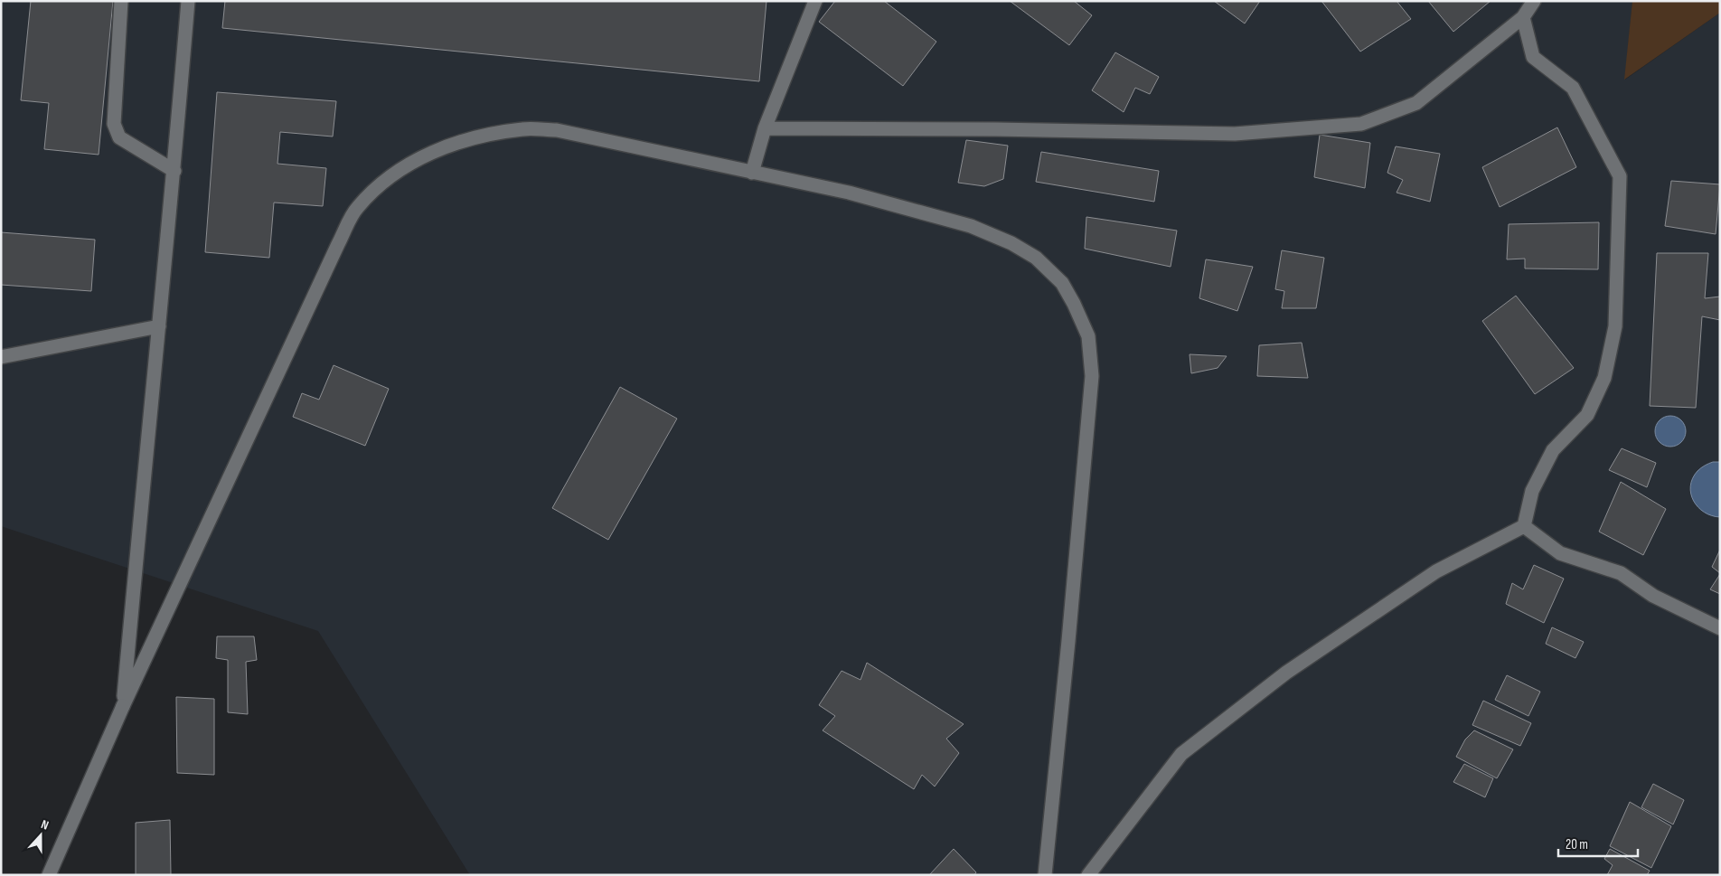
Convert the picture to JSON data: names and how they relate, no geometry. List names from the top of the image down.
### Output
{
  "scale_bar": "20 m",
  "north": "top"
}
